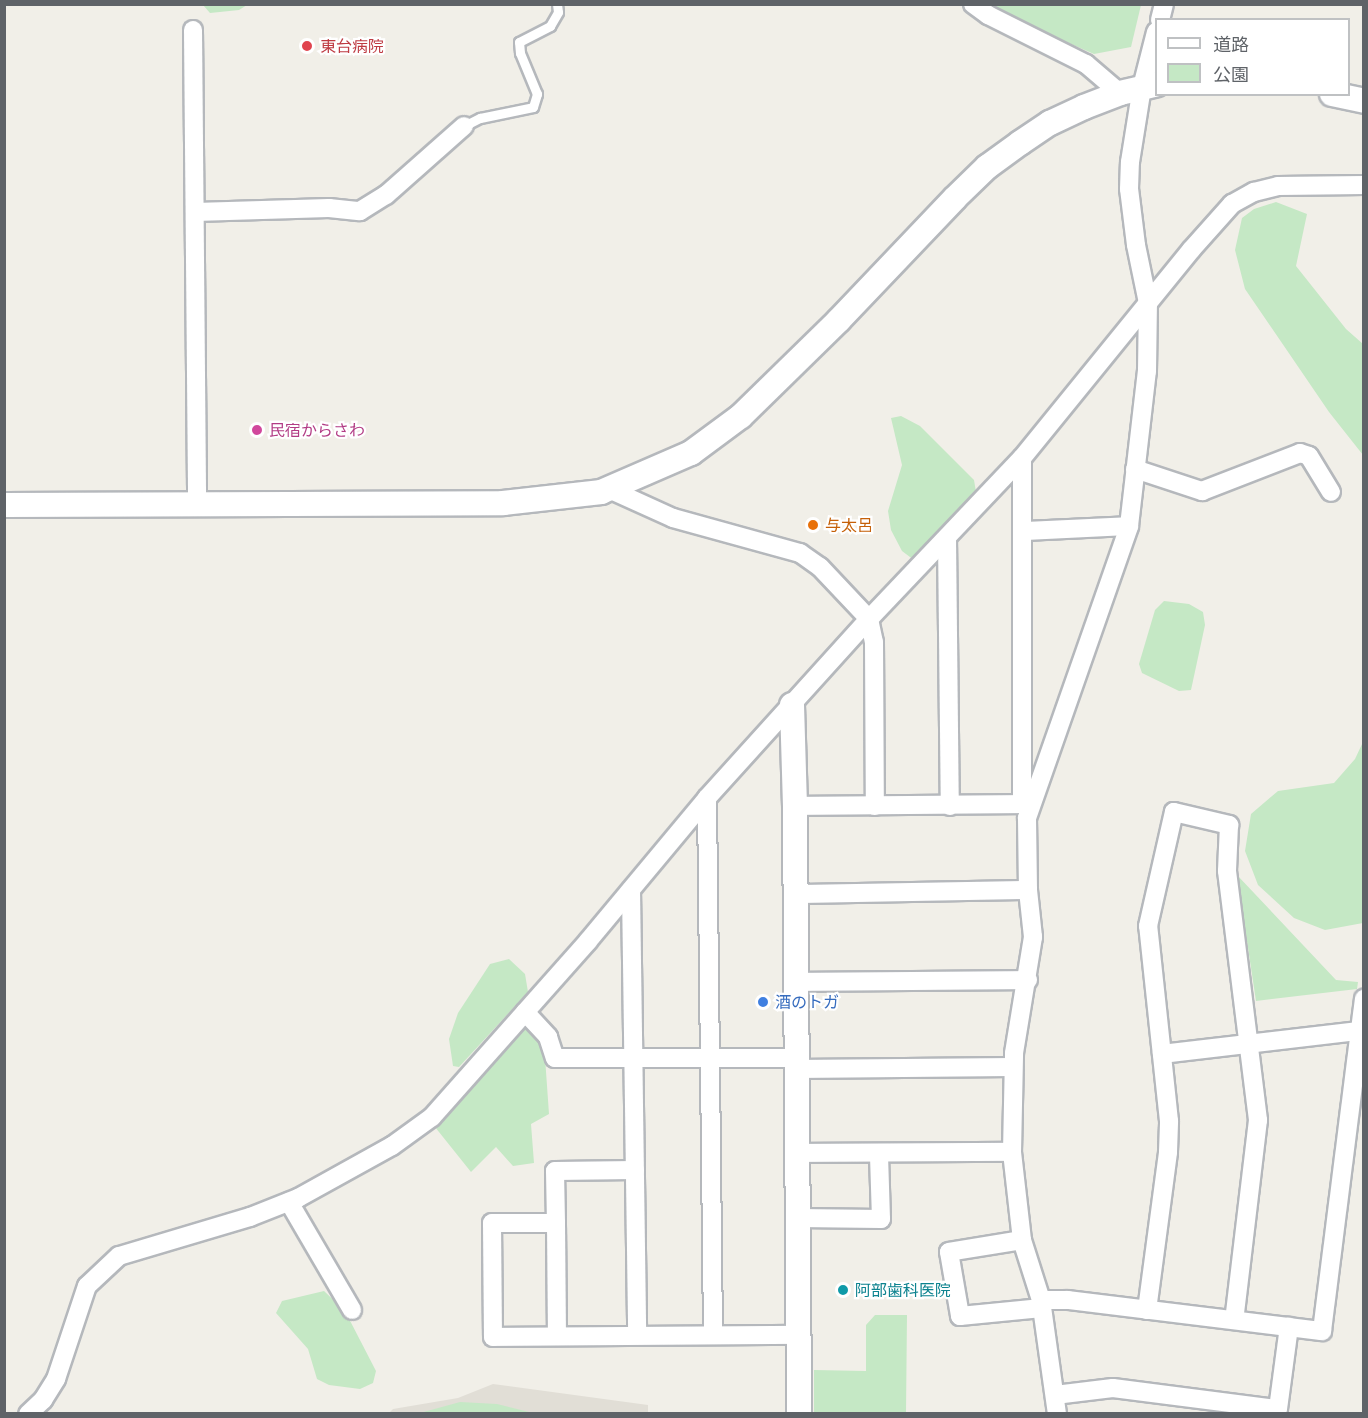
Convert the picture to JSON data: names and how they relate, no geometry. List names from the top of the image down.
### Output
{
  "places": [
    "東台病院",
    "民宿からさわ",
    "与太呂",
    "酒のトガ",
    "阿部歯科医院"
  ],
  "legend": ["道路", "公園"]
}
